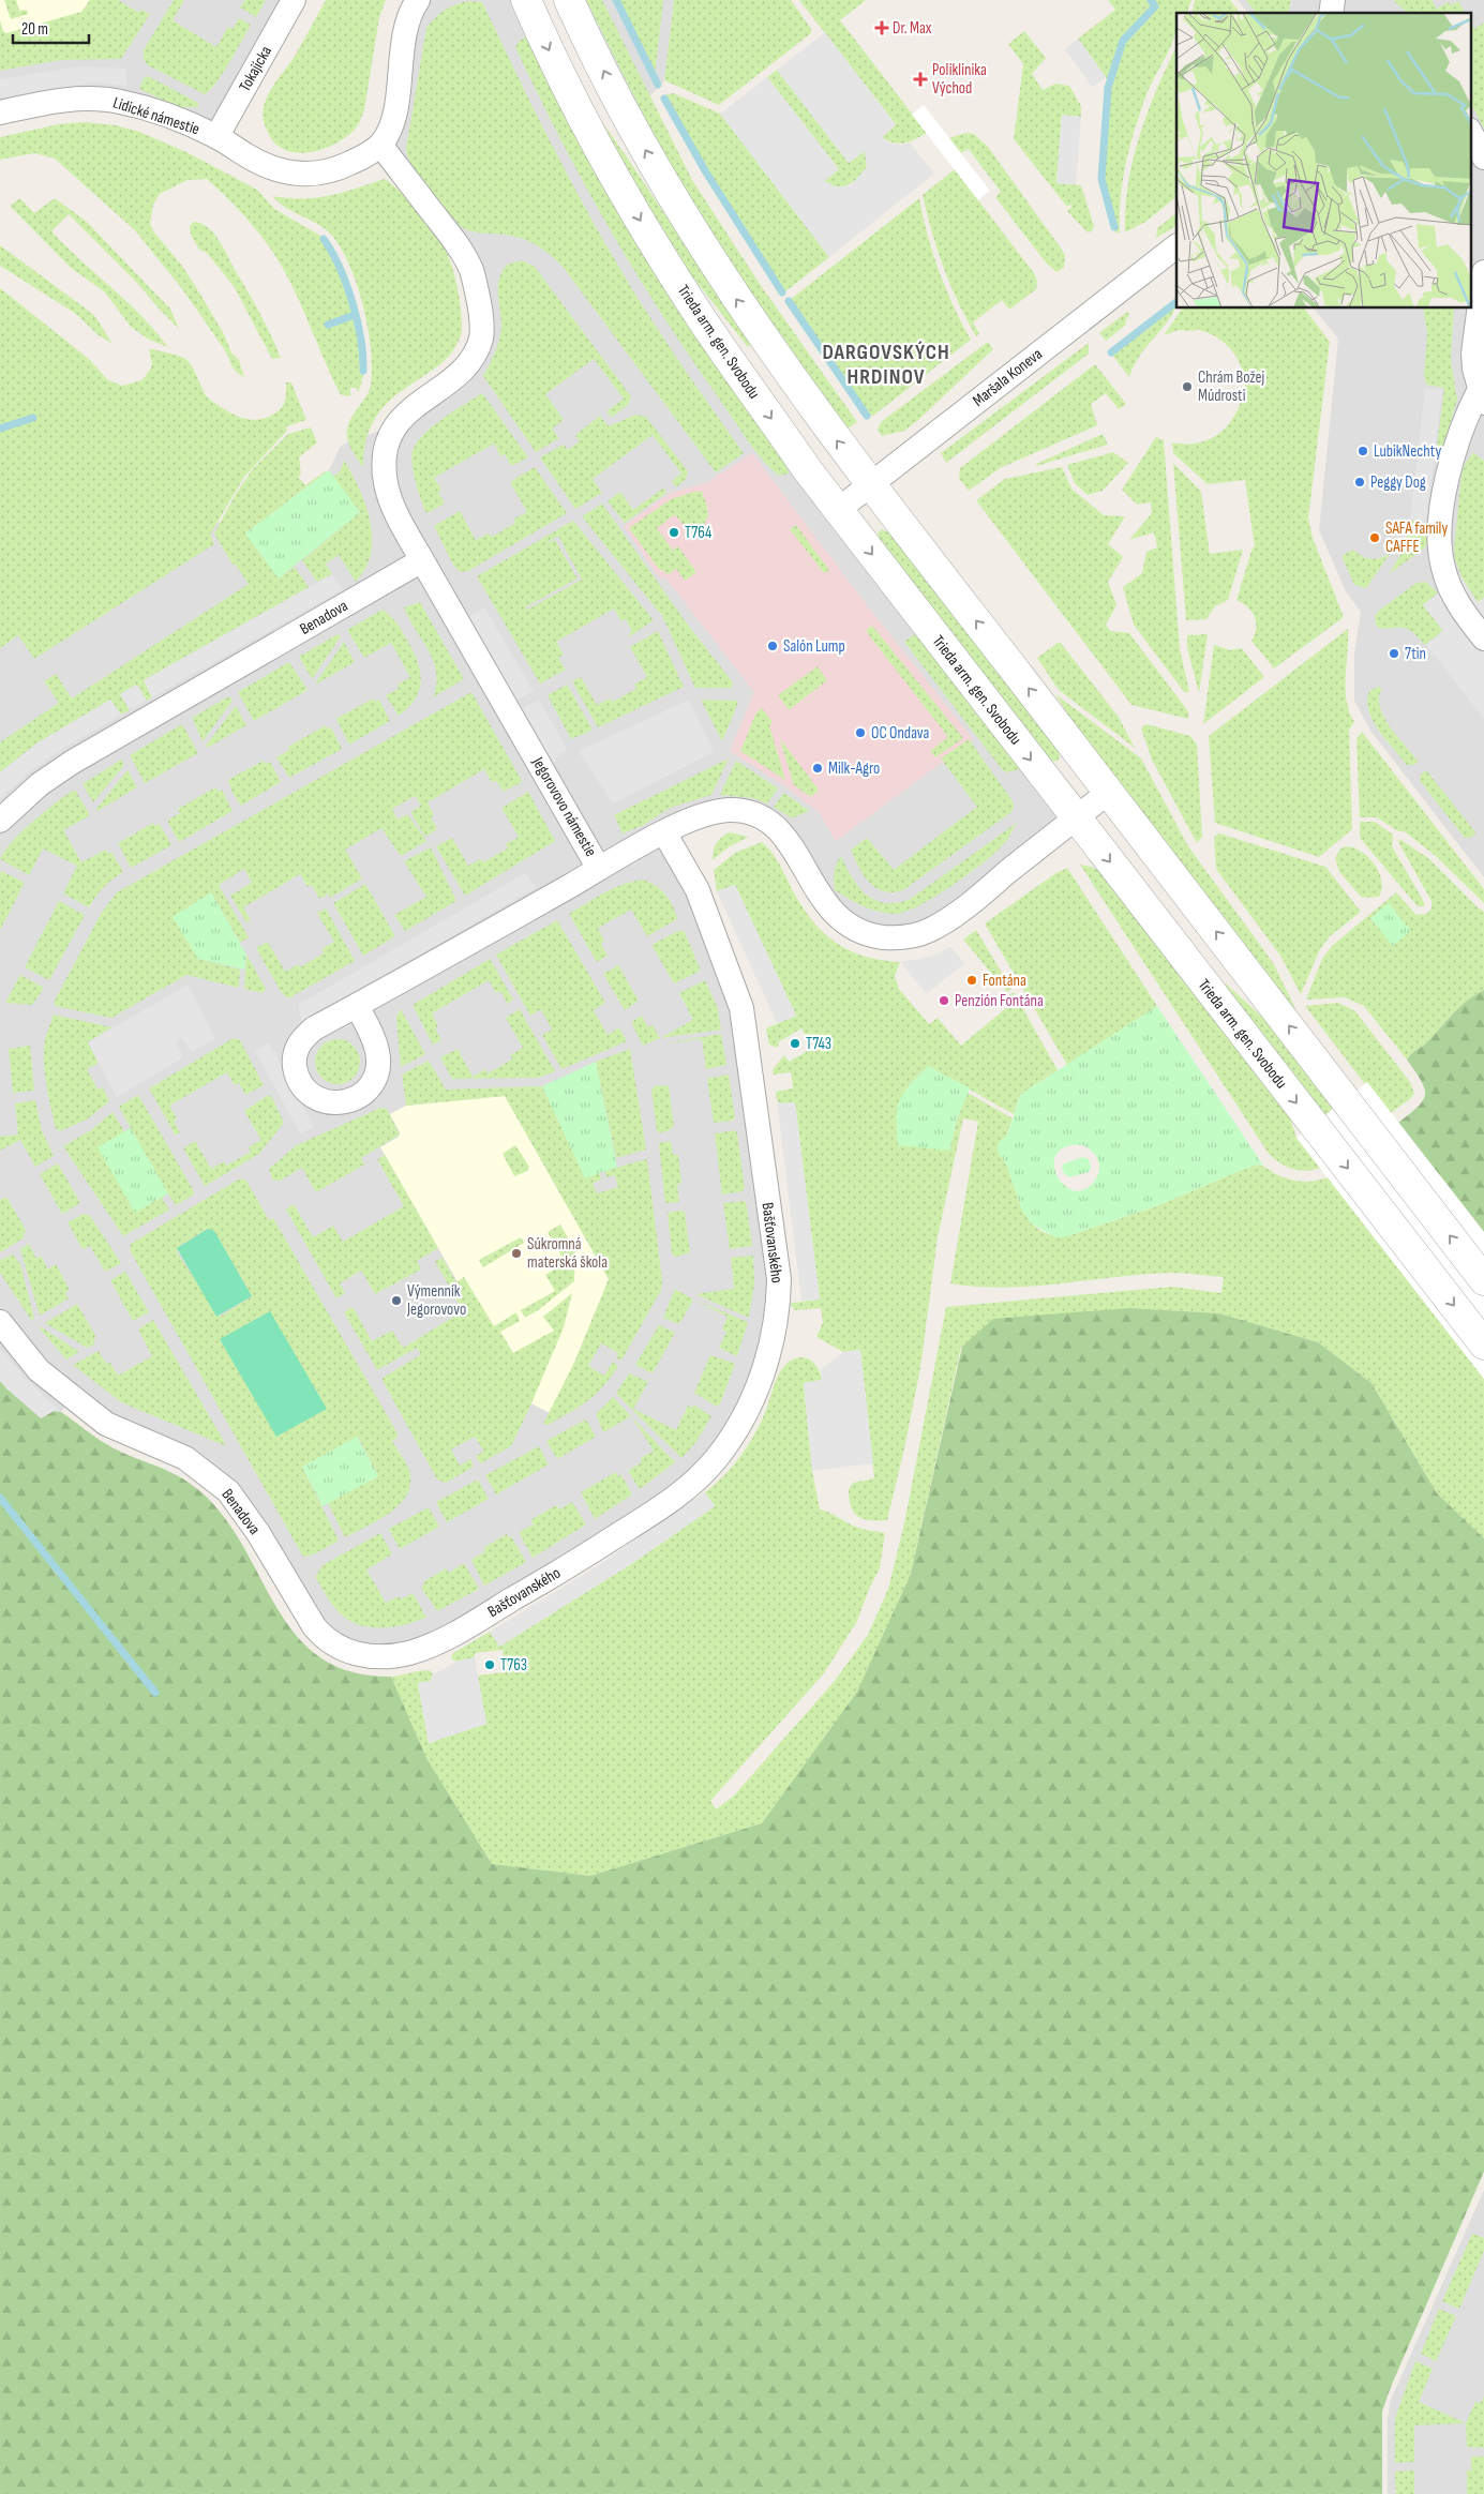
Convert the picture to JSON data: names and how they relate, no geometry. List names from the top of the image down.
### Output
{
  "streets": {
    "street": [
      "Tokajícka",
      "Lidické námestie",
      "Trieda arm. gen. Svobodu",
      "Maršala Koneva",
      "Benadova",
      "Jegorovovo námestie",
      "Bašťovanského"
    ]
  },
  "crossings": [
    ["Tokajícka", "Lidické námestie"],
    ["Trieda arm. gen. Svobodu", "Maršala Koneva"],
    ["Benadova", "Jegorovovo námestie"],
    ["Benadova", "Bašťovanského"]
  ],
  "districts": ["DARGOVSKÝCH HRDINOV"],
  "places": {
    "health": ["Dr. Max", "Poliklinika Východ"],
    "other": [
      "Chrám Božej Múdrosti",
      "LubikNechty",
      "Peggy Dog",
      "T764",
      "SAFA family CAFFE",
      "Salón Lump",
      "7tin",
      "OC Ondava",
      "Milk-Agro",
      "Fontána",
      "Penzión Fontána",
      "T743",
      "Súkromná materská škola",
      "Výmenník Jegorovovo",
      "T763"
    ]
  },
  "scale_bar": "20 m"
}
